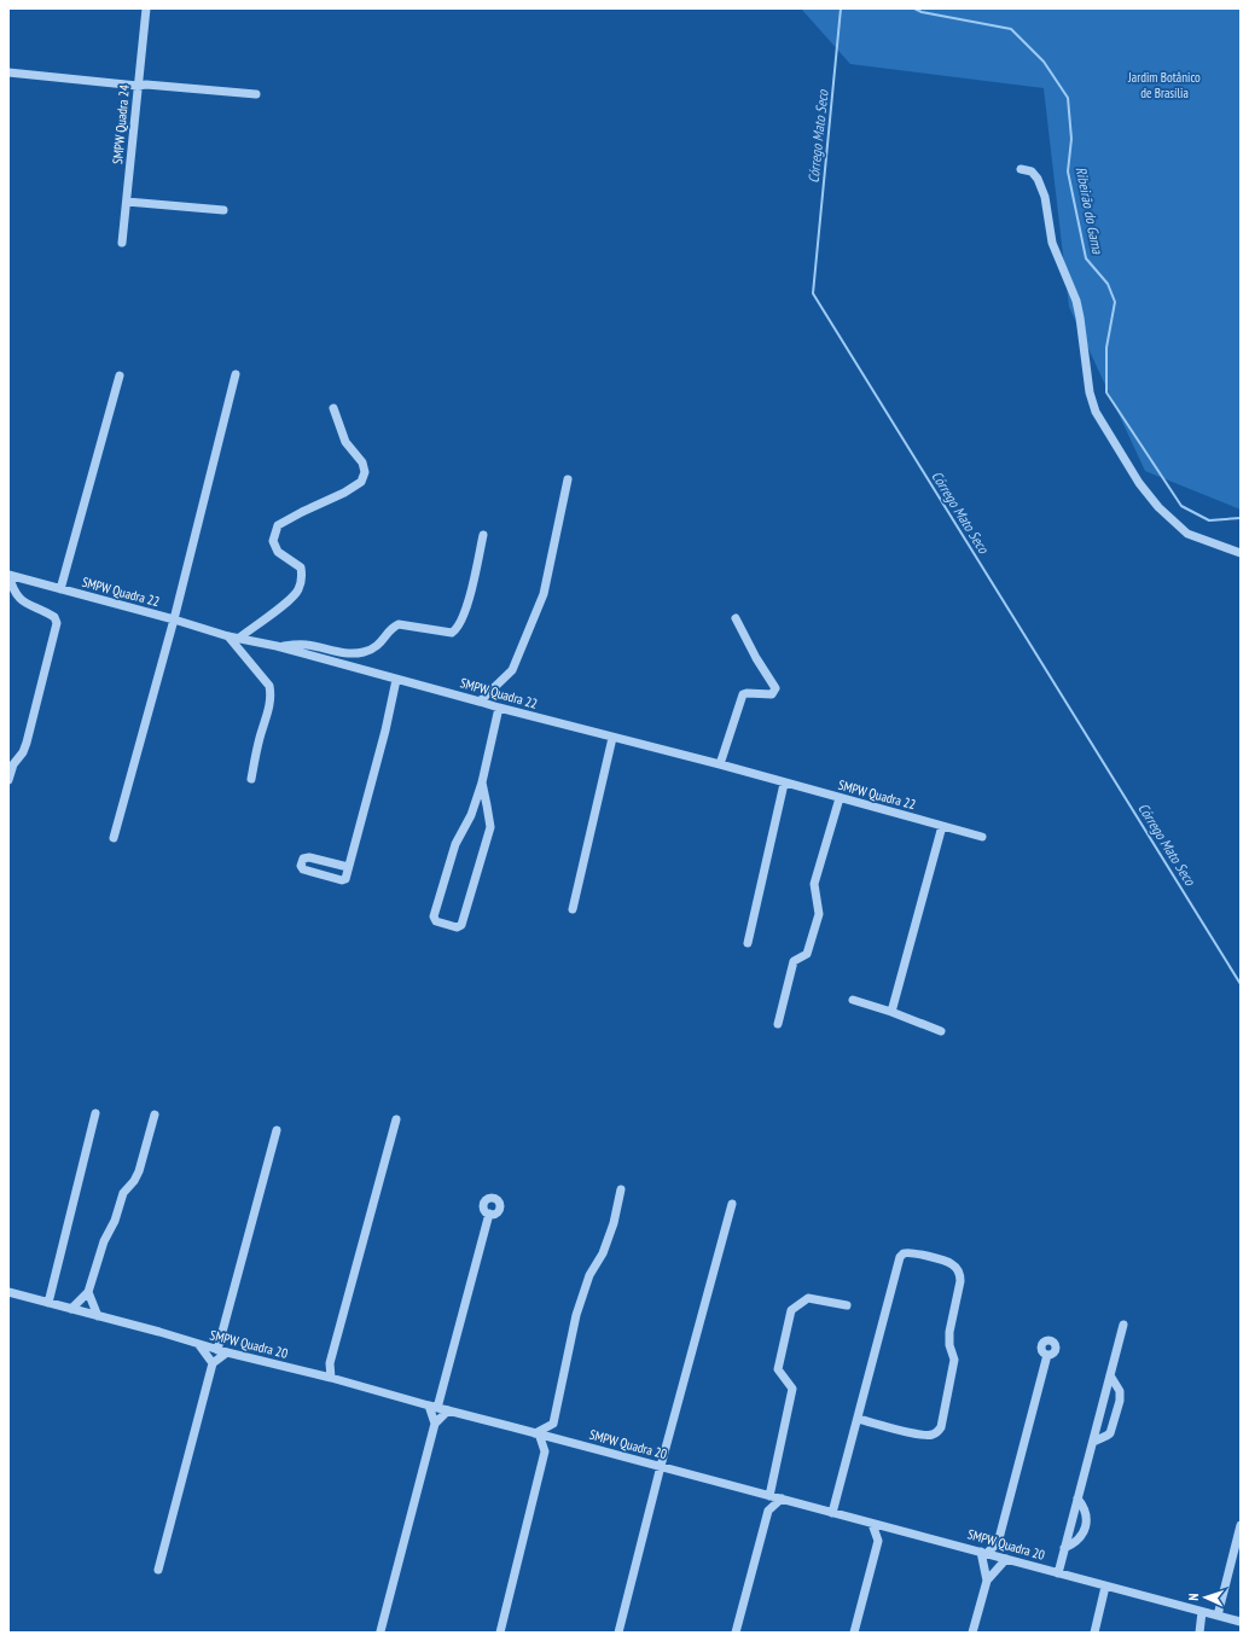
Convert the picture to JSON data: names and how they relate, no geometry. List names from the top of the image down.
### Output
{
  "streets": {
    "street": ["SMPW Quadra 24", "SMPW Quadra 22", "SMPW Quadra 20"]
  },
  "water": ["Córrego Mato Seco", "Ribeirão do Gama"],
  "parks": ["Jardim Botânico de Brasília"],
  "north": "left"
}
